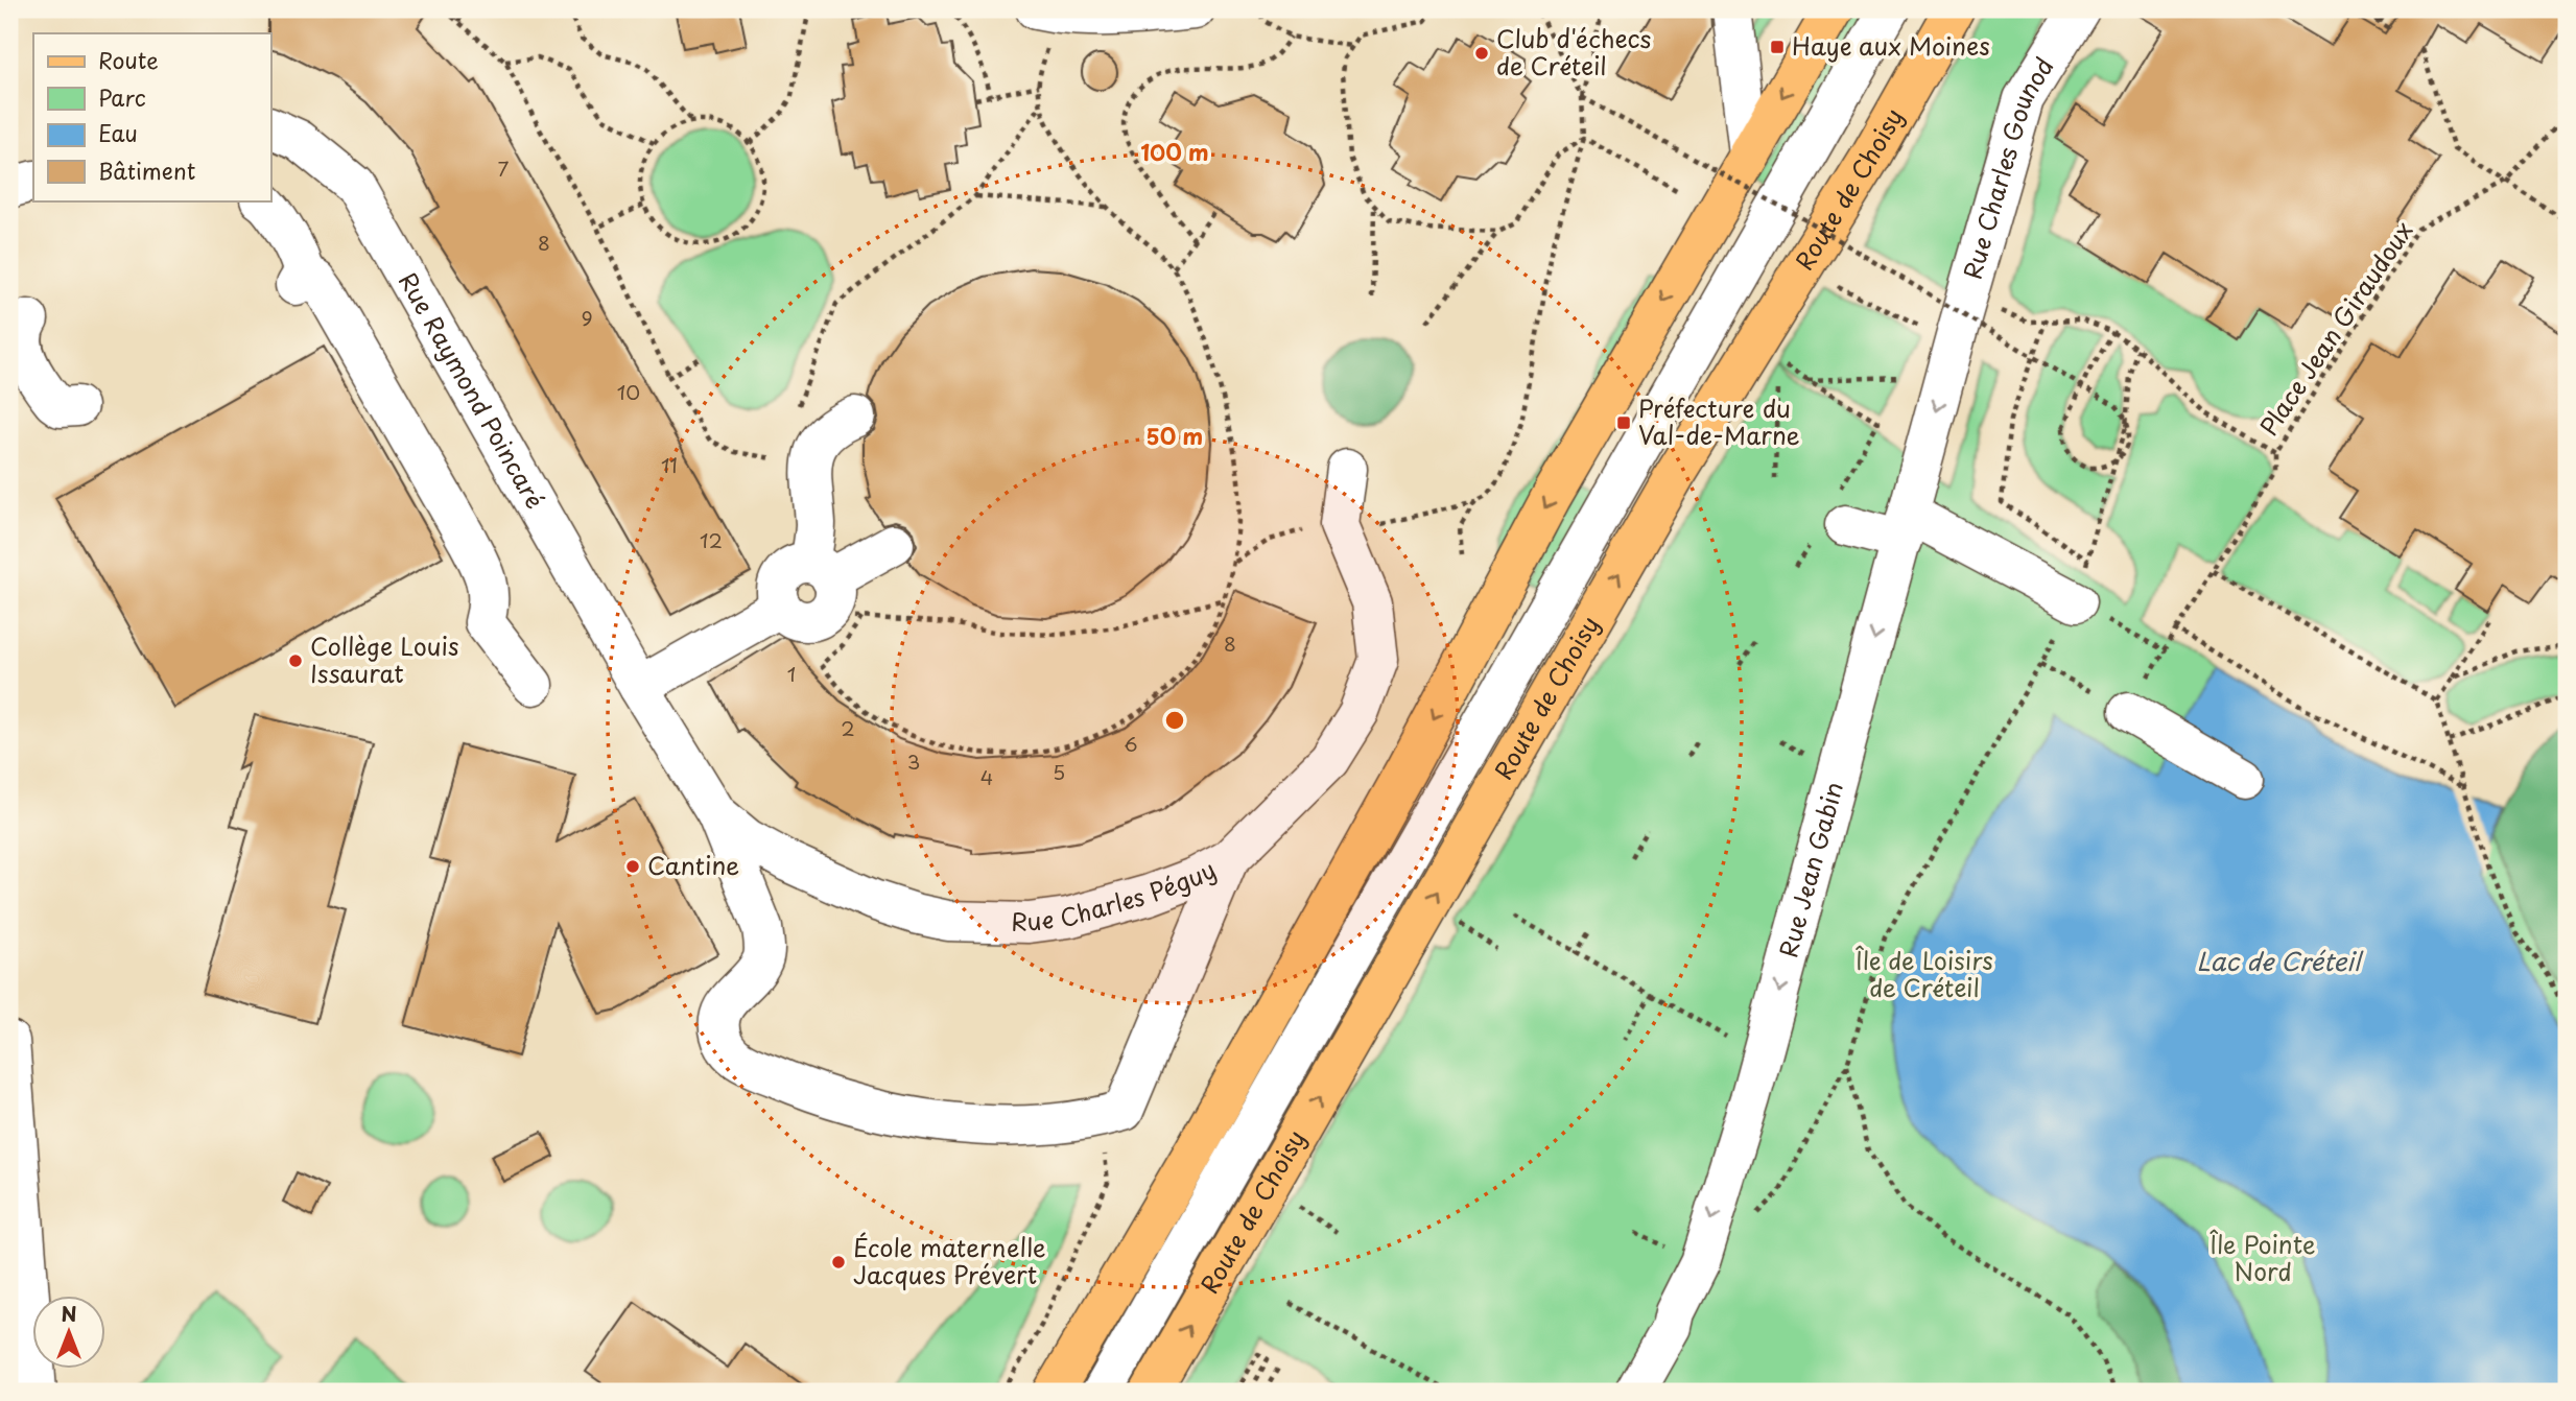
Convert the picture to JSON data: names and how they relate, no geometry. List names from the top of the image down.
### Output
{
  "streets": {
    "main road": ["Route de Choisy"],
    "street": [
      "Rue Charles Gounod",
      "Rue Raymond Poincaré",
      "Rue Jean Gabin",
      "Rue Charles Péguy"
    ],
    "path": ["Place Jean Giraudoux"]
  },
  "crossings": [
    ["Rue Charles Gounod", "Rue Jean Gabin"],
    ["Rue Raymond Poincaré", "Rue Charles Péguy"]
  ],
  "one_way": ["Rue Jean Gabin"],
  "water": ["Lac de Créteil"],
  "parks": ["Île de Loisirs de Créteil", "Île Pointe Nord"],
  "places": {
    "transit": ["Haye aux Moines", "Préfecture du Val-de-Marne"],
    "other": [
      "Club d'échecs de Créteil",
      "Collège Louis Issaurat",
      "Cantine",
      "École maternelle Jacques Prévert"
    ]
  },
  "house_numbers": [
    "7",
    "8",
    "9",
    "10",
    "11",
    "12",
    "8",
    "1",
    "2",
    "6",
    "3",
    "5",
    "4"
  ],
  "legend": [
    "Route",
    "Parc",
    "Eau",
    "Bâtiment"
  ],
  "north": "top",
  "rings": ["100 m", "50 m"]
}
